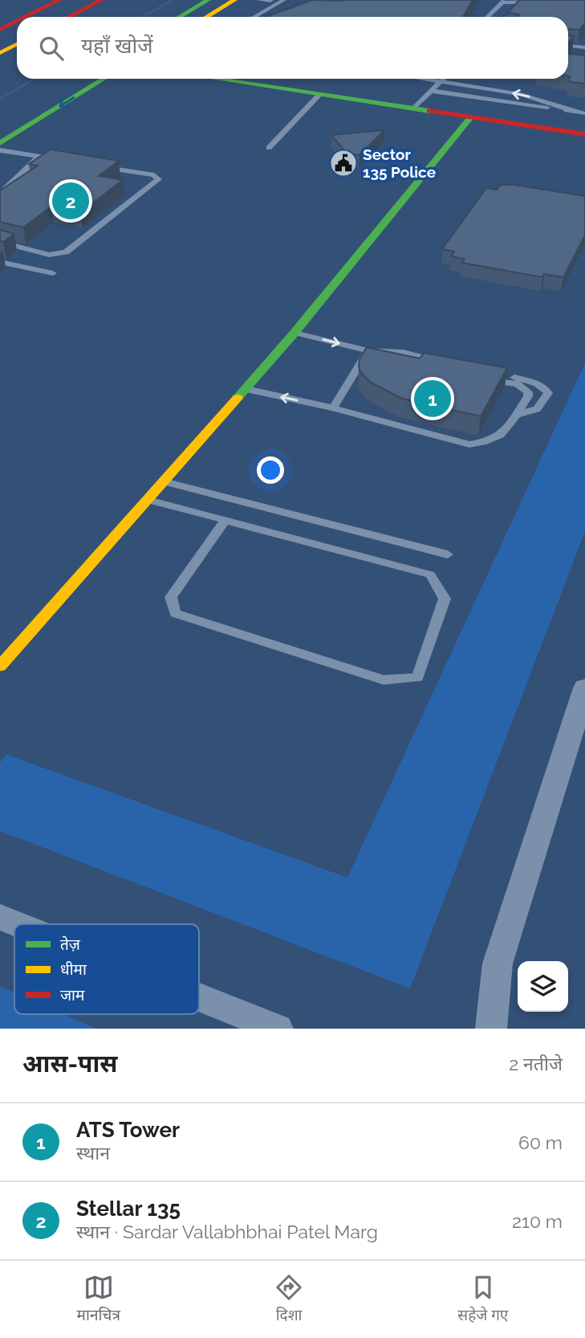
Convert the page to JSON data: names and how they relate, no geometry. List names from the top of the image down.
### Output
{
  "places": {
    "public building": ["Sector 135 Police"]
  },
  "legend": ["तेज़", "धीमा", "जाम"],
  "page": {
    "search": "यहाँ खोजें",
    "pins": ["2", "1"],
    "heading": ["आस-पास", "2 नतीजे"],
    "list": [
      {
        "mark": "1",
        "name": "ATS Tower",
        "note": "स्थान",
        "value": "60 m"
      },
      {
        "mark": "2",
        "name": "Stellar 135",
        "note": "स्थान · Sardar Vallabhbhai Patel Marg",
        "value": "210 m"
      }
    ],
    "nav": ["मानचित्र", "दिशा", "सहेजे गए"]
  }
}
